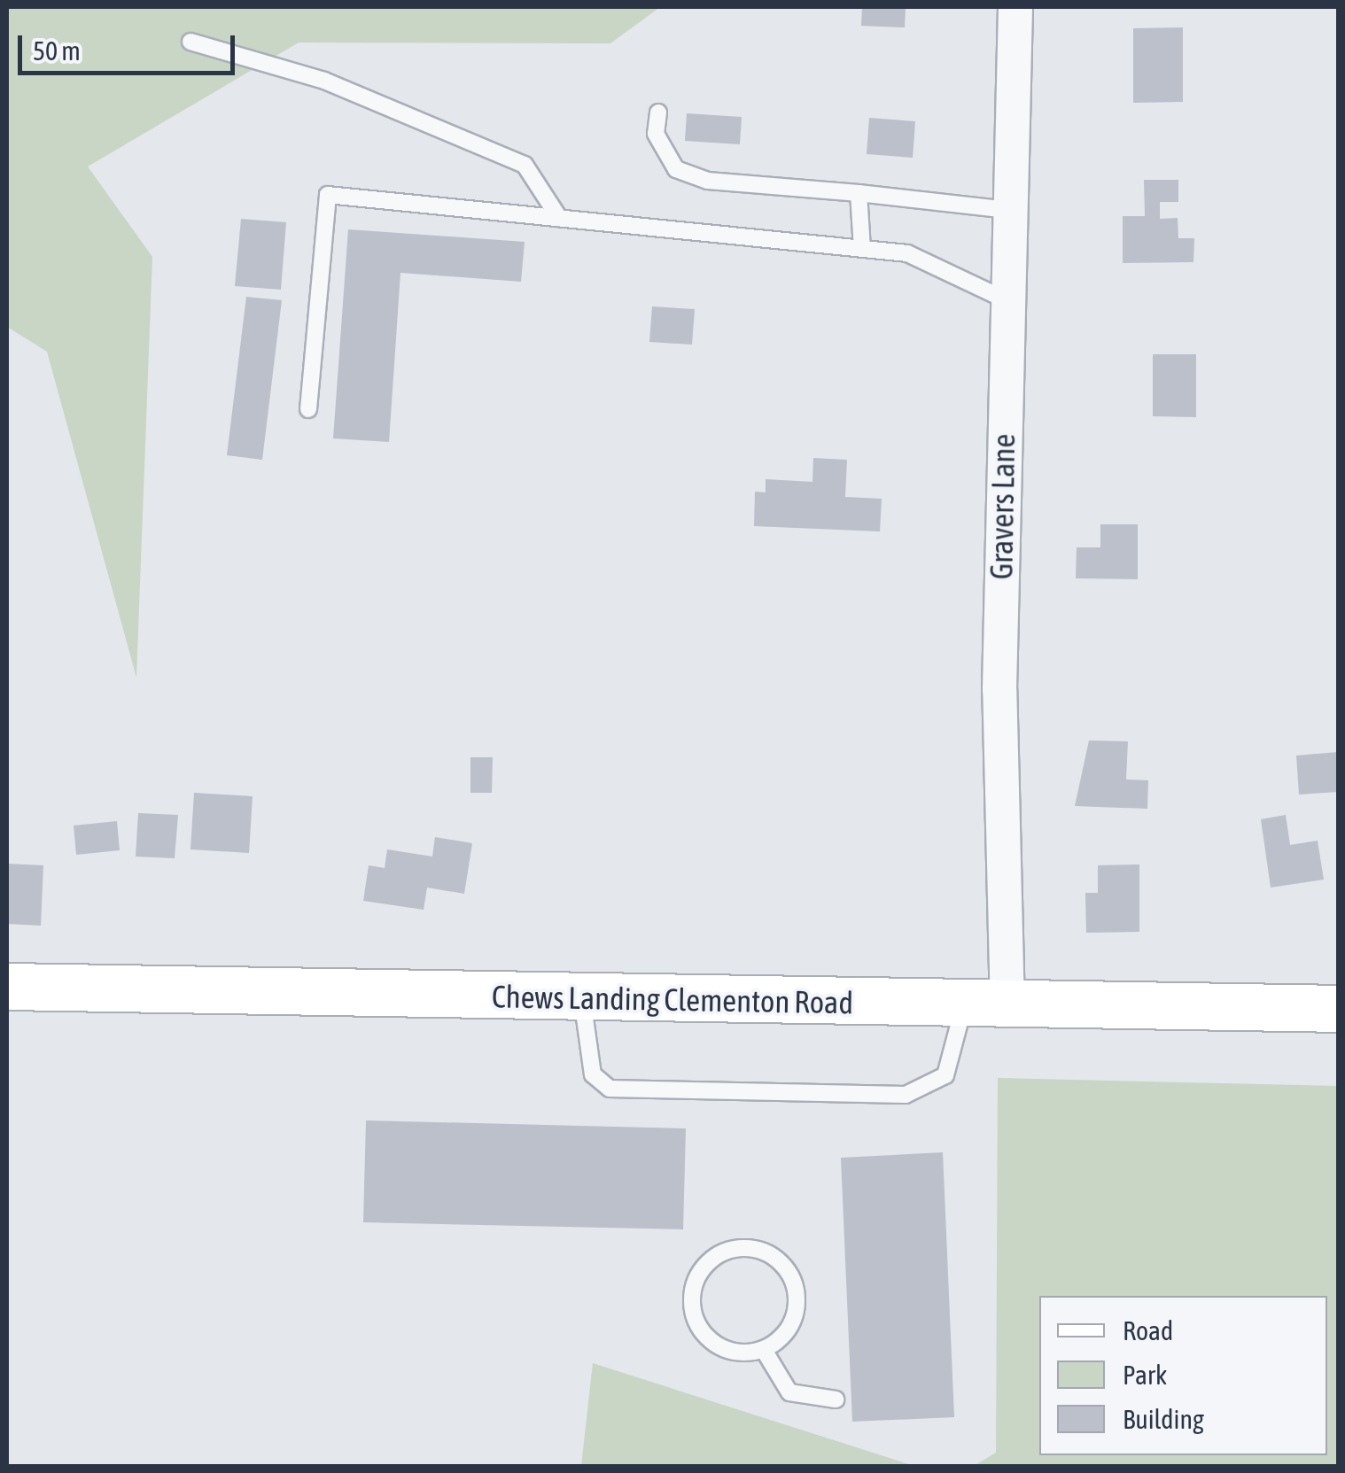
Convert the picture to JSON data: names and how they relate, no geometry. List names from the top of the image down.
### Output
{
  "streets": {
    "main road": ["Chews Landing Clementon Road"],
    "street": ["Gravers Lane"]
  },
  "crossings": [
    ["Gravers Lane", "Chews Landing Clementon Road"]
  ],
  "legend": ["Road", "Park", "Building"],
  "scale_bar": "50 m"
}
